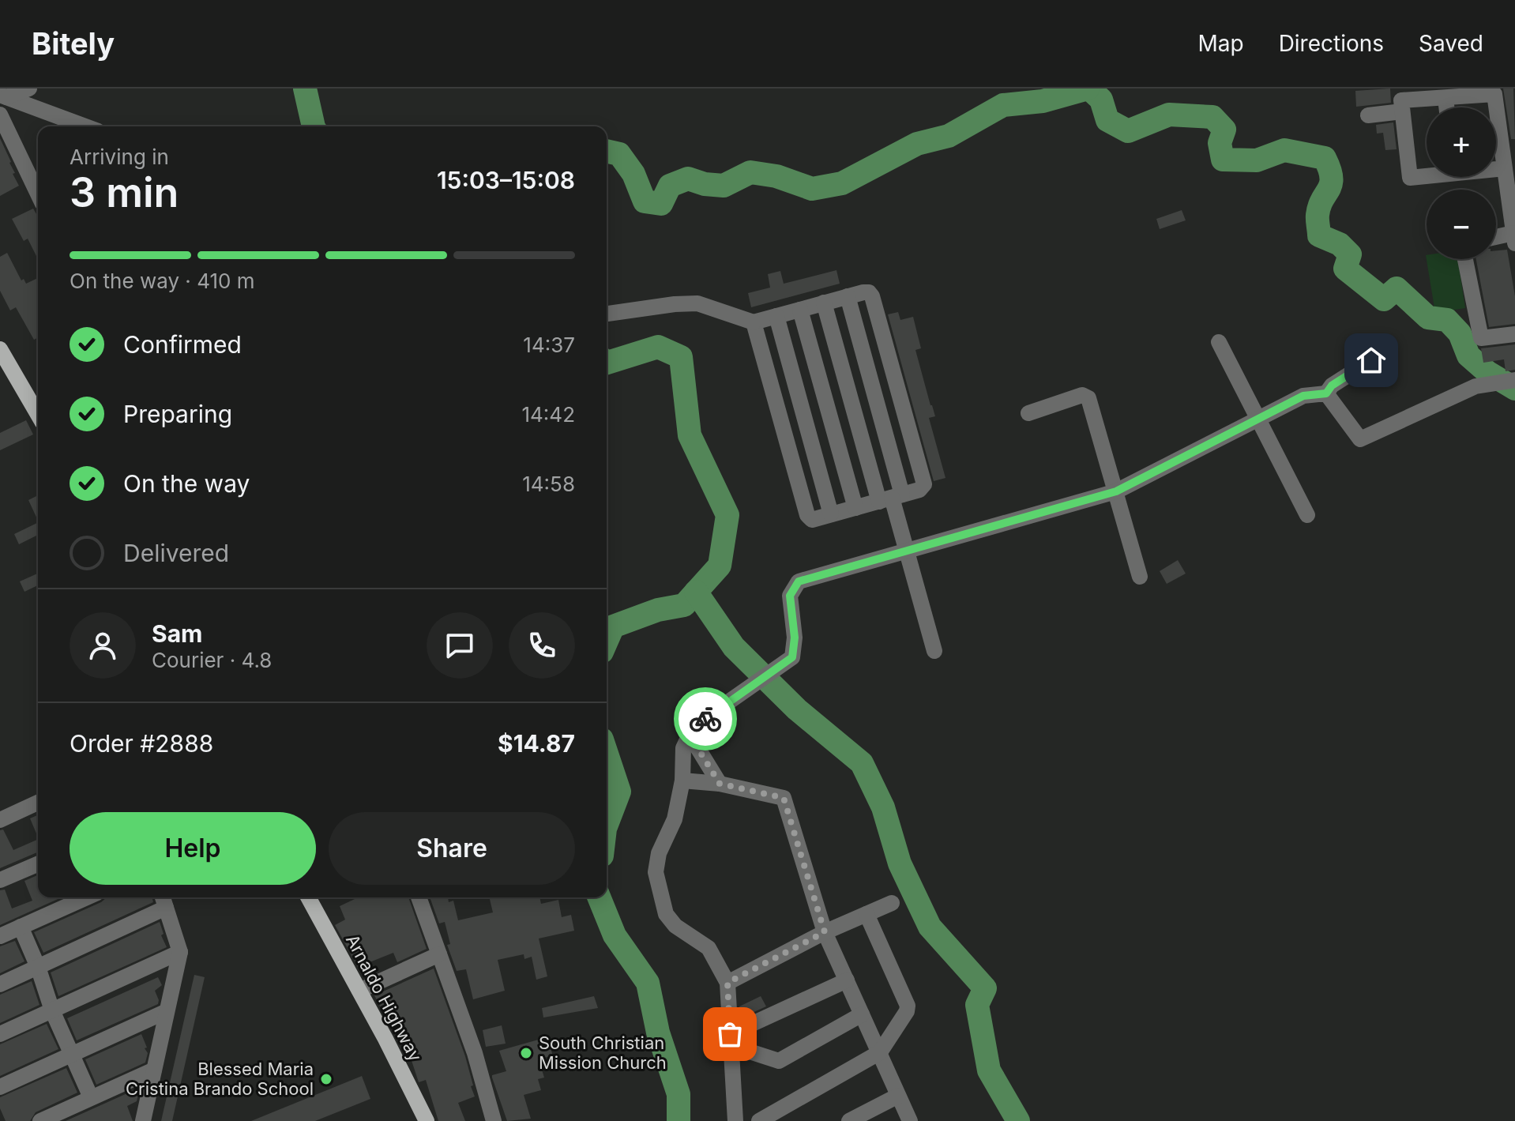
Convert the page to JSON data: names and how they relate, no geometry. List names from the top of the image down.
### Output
{
  "streets": {
    "main road": ["Arnaldo Highway"]
  },
  "places": ["South Christian Mission Church", "Blessed Maria Cristina Brando School"],
  "page": {
    "header": "Bitely",
    "nav": ["Map", "Directions", "Saved"],
    "map_buttons": ["+", "−"],
    "heading": ["3 min", "Arriving in", "15:03–15:08"],
    "panel": [
      "Sam",
      "Courier · 4.8",
      "Order #2888",
      "$14.87"
    ],
    "bar": "On the way · 410 m",
    "list": [
      ["Confirmed", "14:37"],
      ["Preparing", "14:42"],
      ["On the way", "14:58"],
      "Delivered"
    ],
    "buttons": ["Help", "Share"]
  }
}
